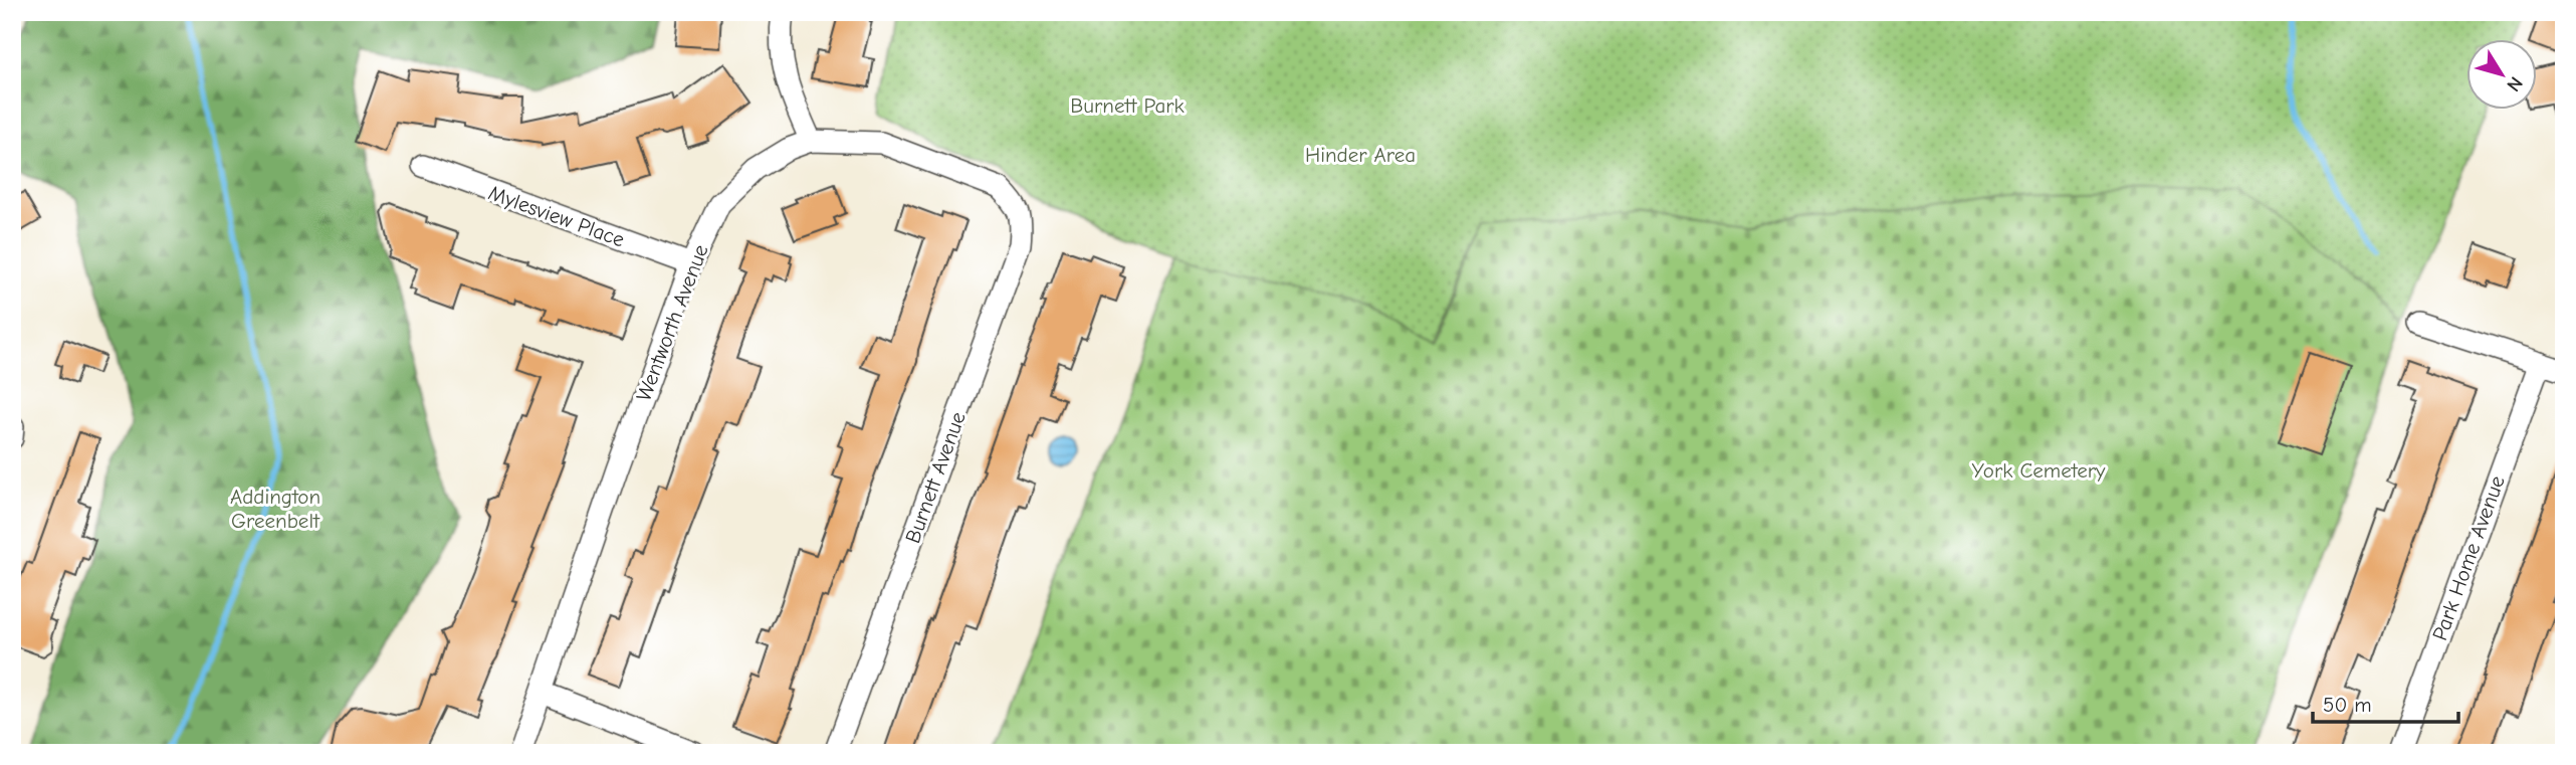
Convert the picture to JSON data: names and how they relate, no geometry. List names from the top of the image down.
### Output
{
  "streets": {
    "street": [
      "Mylesview Place",
      "Wentworth Avenue",
      "Burnett Avenue",
      "Park Home Avenue"
    ]
  },
  "crossings": [
    ["Mylesview Place", "Wentworth Avenue"],
    ["Wentworth Avenue", "Burnett Avenue"]
  ],
  "parks": [
    "Burnett Park",
    "Hinder Area",
    "York Cemetery",
    "Addington Greenbelt"
  ],
  "scale_bar": "50 m",
  "north": "bottom right"
}
